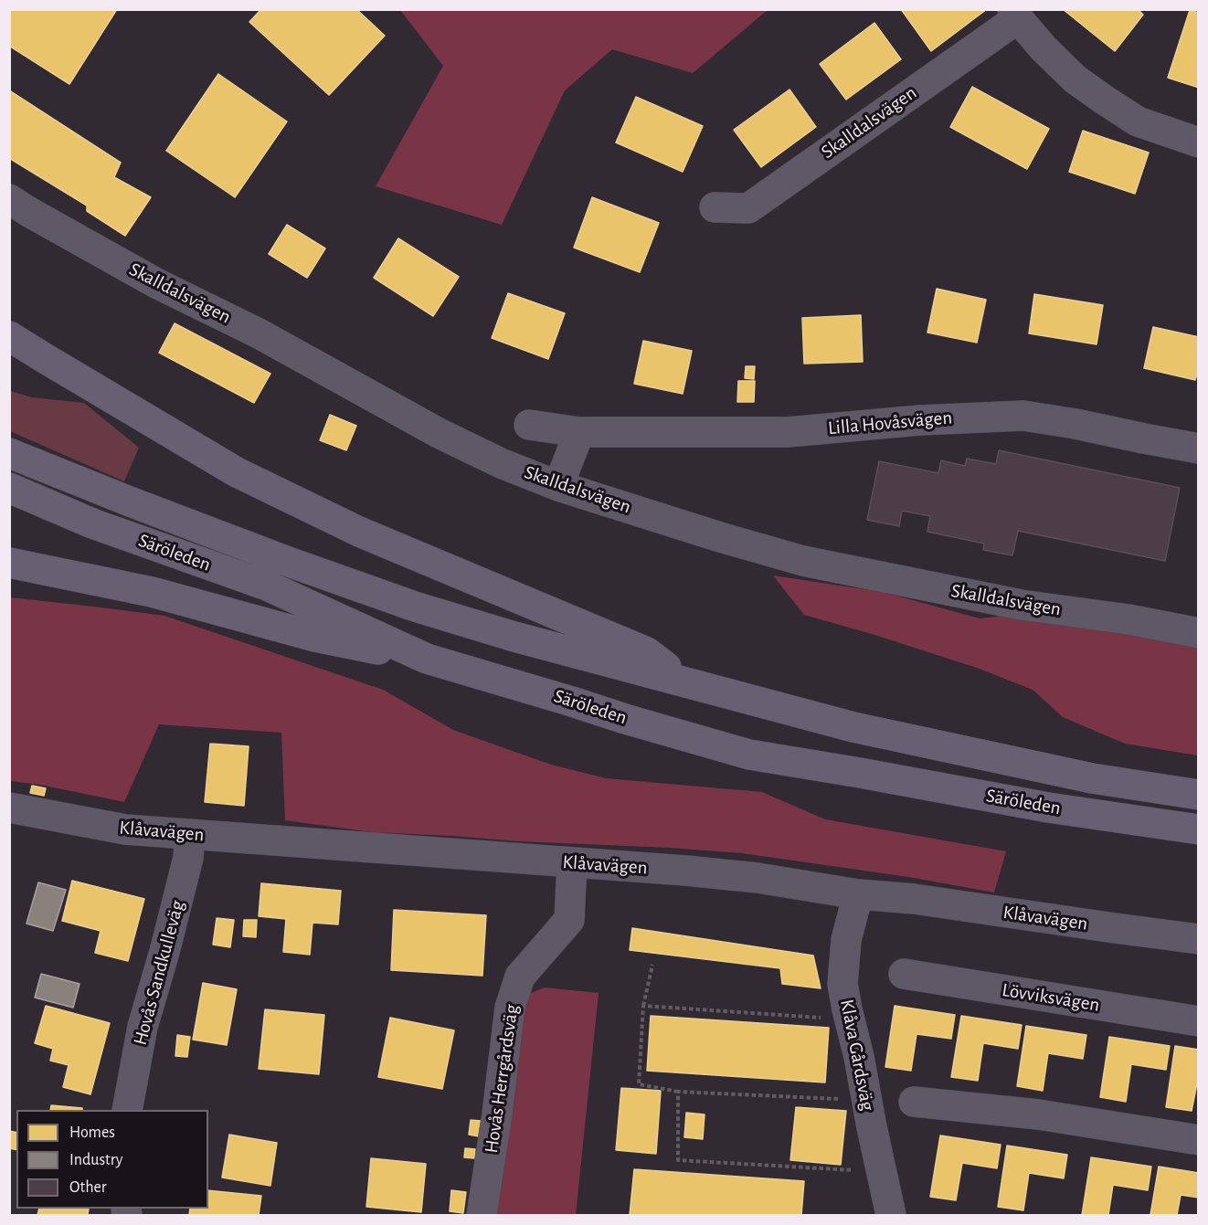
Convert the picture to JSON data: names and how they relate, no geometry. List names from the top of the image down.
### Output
{
  "streets": {
    "main road": ["Säröleden"],
    "street": [
      "Skalldalsvägen",
      "Lilla Hovåsvägen",
      "Klåvavägen",
      "Hovås Sandkulleväg",
      "Lövviksvägen",
      "Klåva Gårdsväg",
      "Hovås Herrgårdsväg"
    ]
  },
  "crossings": [
    ["Klåvavägen", "Hovås Sandkulleväg"],
    ["Klåvavägen", "Klåva Gårdsväg"],
    ["Klåvavägen", "Hovås Herrgårdsväg"]
  ],
  "legend": ["Homes", "Industry", "Other"]
}
